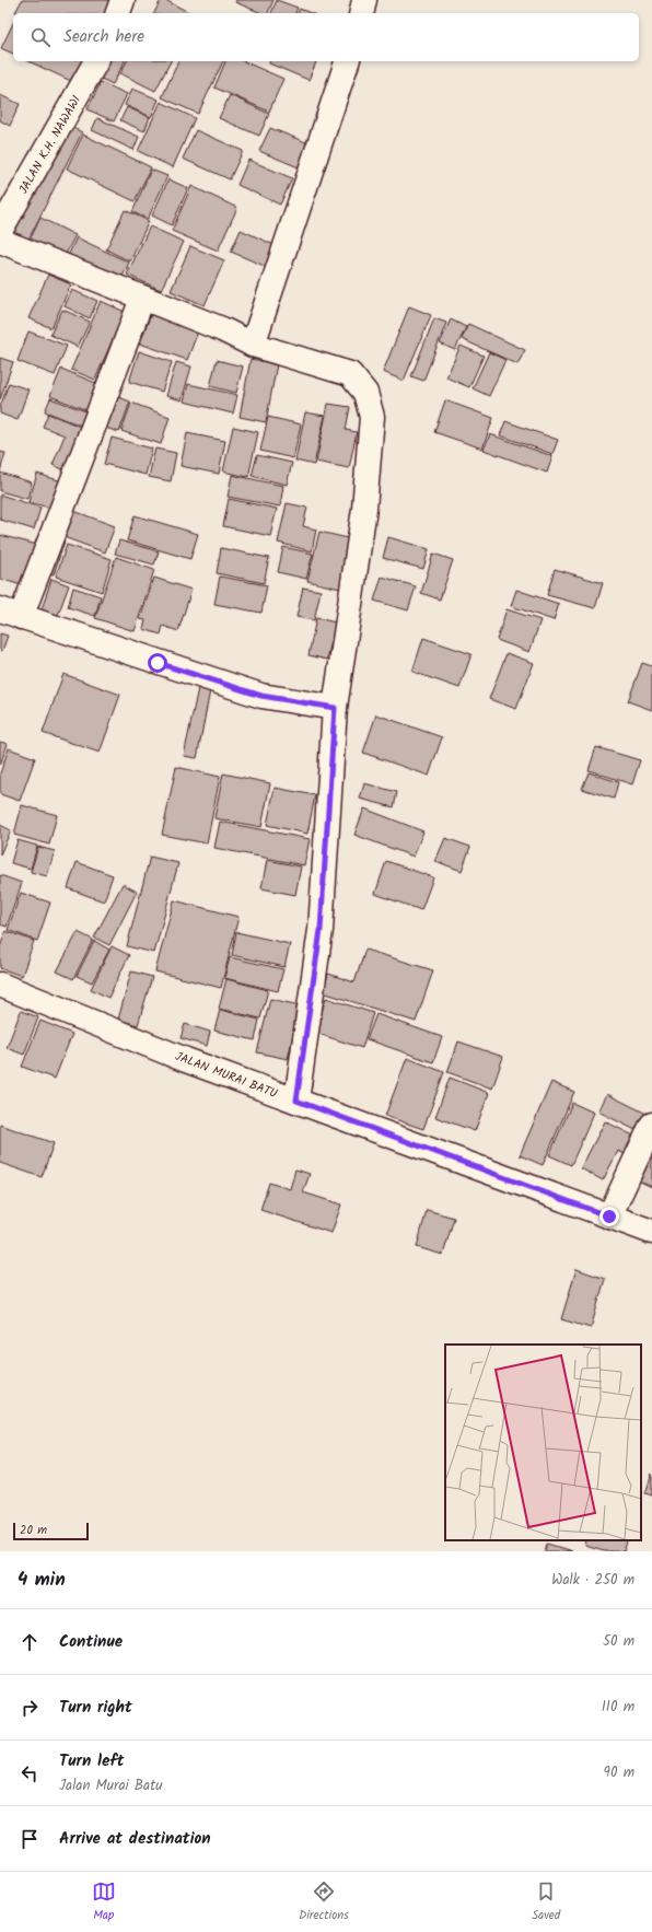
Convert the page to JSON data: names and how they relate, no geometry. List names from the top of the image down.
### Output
{
  "streets": {
    "street": ["JALAN K.H. NAWAWI", "JALAN MURAI BATU"]
  },
  "scale_bar": "20 m",
  "page": {
    "search": "Search here",
    "scale": "20 m",
    "heading": ["4 min", "Walk · 250 m"],
    "list": [
      ["Continue", "50 m"],
      ["Turn right", "110 m"],
      ["Turn left", "Jalan Murai Batu", "90 m"],
      "Arrive at destination"
    ],
    "nav": ["Map", "Directions", "Saved"]
  }
}
